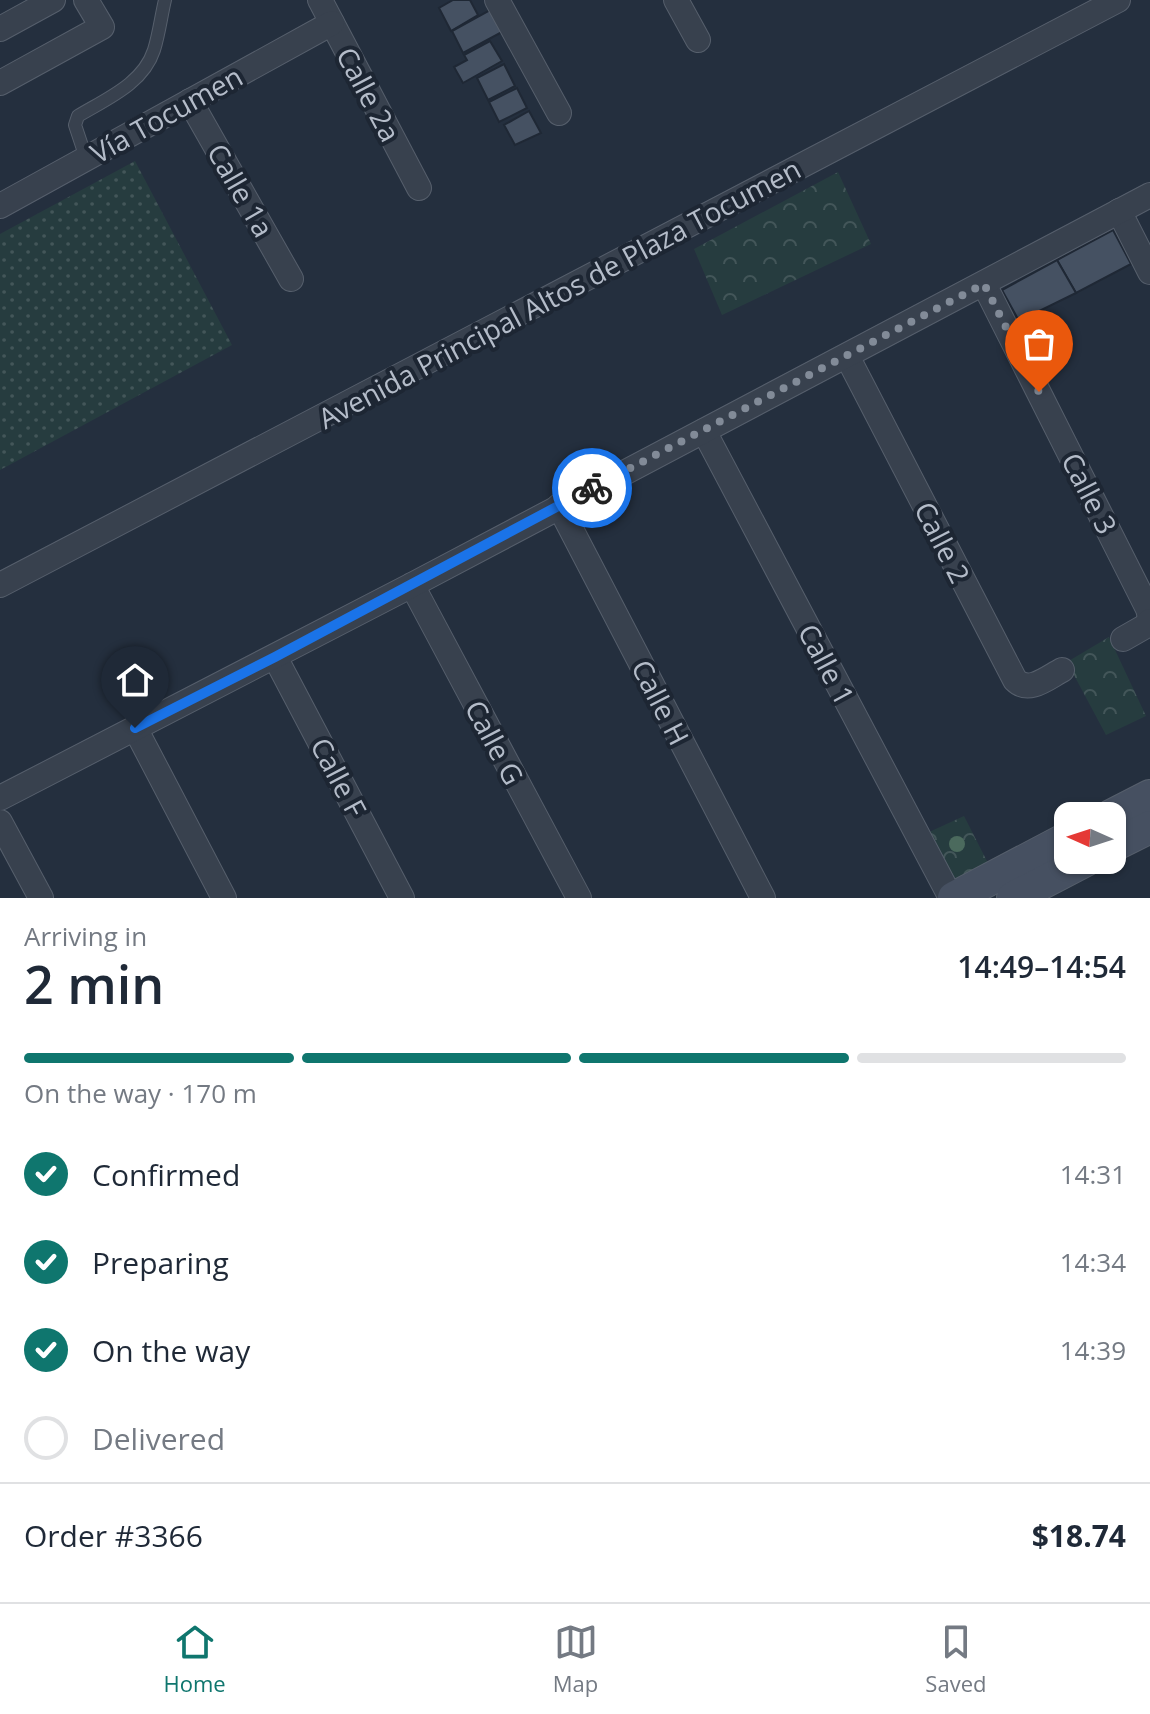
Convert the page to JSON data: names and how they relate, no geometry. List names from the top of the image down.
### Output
{
  "streets": {
    "street": [
      "Calle 2a",
      "Vía Tocumen",
      "Calle 1a",
      "Avenida Principal Altos de Plaza Tocumen",
      "Calle 3",
      "Calle 2",
      "Calle 1",
      "Calle H",
      "Calle G",
      "Calle F"
    ]
  },
  "crossings": [
    ["Calle 2a", "Vía Tocumen"],
    ["Vía Tocumen", "Calle 1a"]
  ],
  "north": "left",
  "page": {
    "heading": ["2 min", "Arriving in", "14:49–14:54"],
    "panel": ["Order #3366", "$18.74"],
    "bar": "On the way · 170 m",
    "list": [
      ["Confirmed", "14:31"],
      ["Preparing", "14:34"],
      ["On the way", "14:39"],
      "Delivered"
    ],
    "tabs": ["Home", "Map", "Saved"]
  }
}
